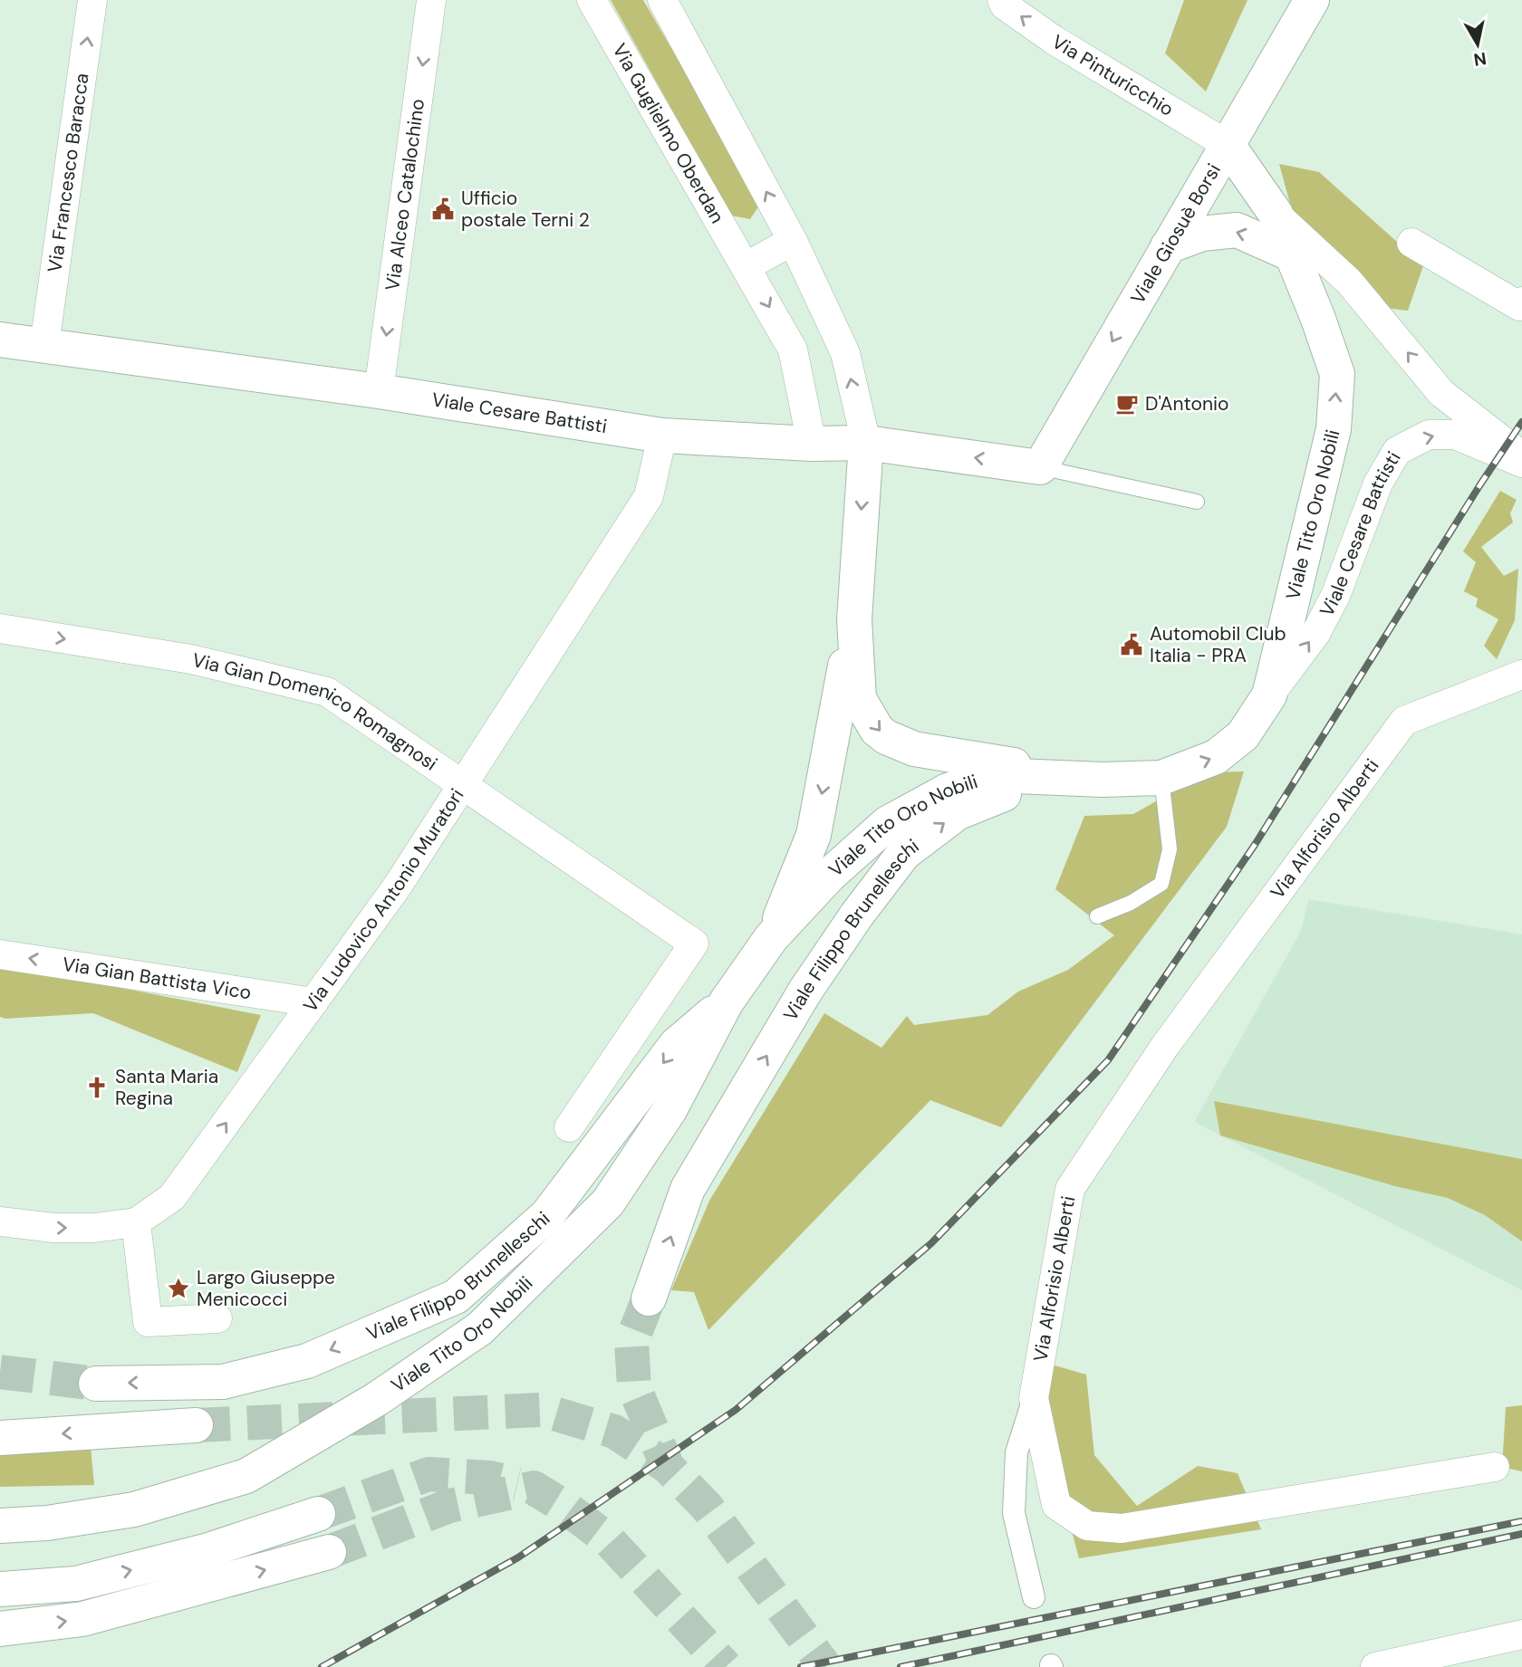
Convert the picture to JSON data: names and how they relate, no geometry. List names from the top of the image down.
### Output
{
  "streets": {
    "street": [
      "Via Pinturicchio",
      "Via Guglielmo Oberdan",
      "Via Francesco Baracca",
      "Via Alceo Catalochino",
      "Viale Giosuè Borsi",
      "Viale Cesare Battisti",
      "Viale Tito Oro Nobili",
      "Via Gian Domenico Romagnosi",
      "Via Alforisio Alberti",
      "Via Ludovico Antonio Muratori",
      "Viale Filippo Brunelleschi",
      "Via Gian Battista Vico"
    ]
  },
  "crossings": [
    ["Via Pinturicchio", "Viale Giosuè Borsi"],
    ["Via Pinturicchio", "Viale Tito Oro Nobili"],
    ["Via Guglielmo Oberdan", "Viale Cesare Battisti"],
    ["Via Francesco Baracca", "Viale Cesare Battisti"],
    ["Via Alceo Catalochino", "Viale Cesare Battisti"],
    ["Viale Giosuè Borsi", "Viale Cesare Battisti"],
    ["Viale Giosuè Borsi", "Viale Tito Oro Nobili"],
    ["Viale Cesare Battisti", "Viale Tito Oro Nobili"],
    ["Viale Cesare Battisti", "Via Ludovico Antonio Muratori"],
    ["Viale Tito Oro Nobili", "Viale Filippo Brunelleschi"],
    ["Via Gian Domenico Romagnosi", "Via Ludovico Antonio Muratori"],
    ["Via Ludovico Antonio Muratori", "Via Gian Battista Vico"]
  ],
  "one_way": [
    "Via Pinturicchio",
    "Via Francesco Baracca",
    "Via Alceo Catalochino",
    "Viale Giosuè Borsi",
    "Via Gian Domenico Romagnosi",
    "Via Ludovico Antonio Muratori",
    "Via Gian Battista Vico"
  ],
  "places": {
    "public building": ["Ufficio postale Terni 2", "Automobil Club Italia - PRA"],
    "cafe": ["D'Antonio"],
    "church": ["Santa Maria Regina"],
    "place": ["Largo Giuseppe Menicocci"]
  },
  "north": "bottom"
}
